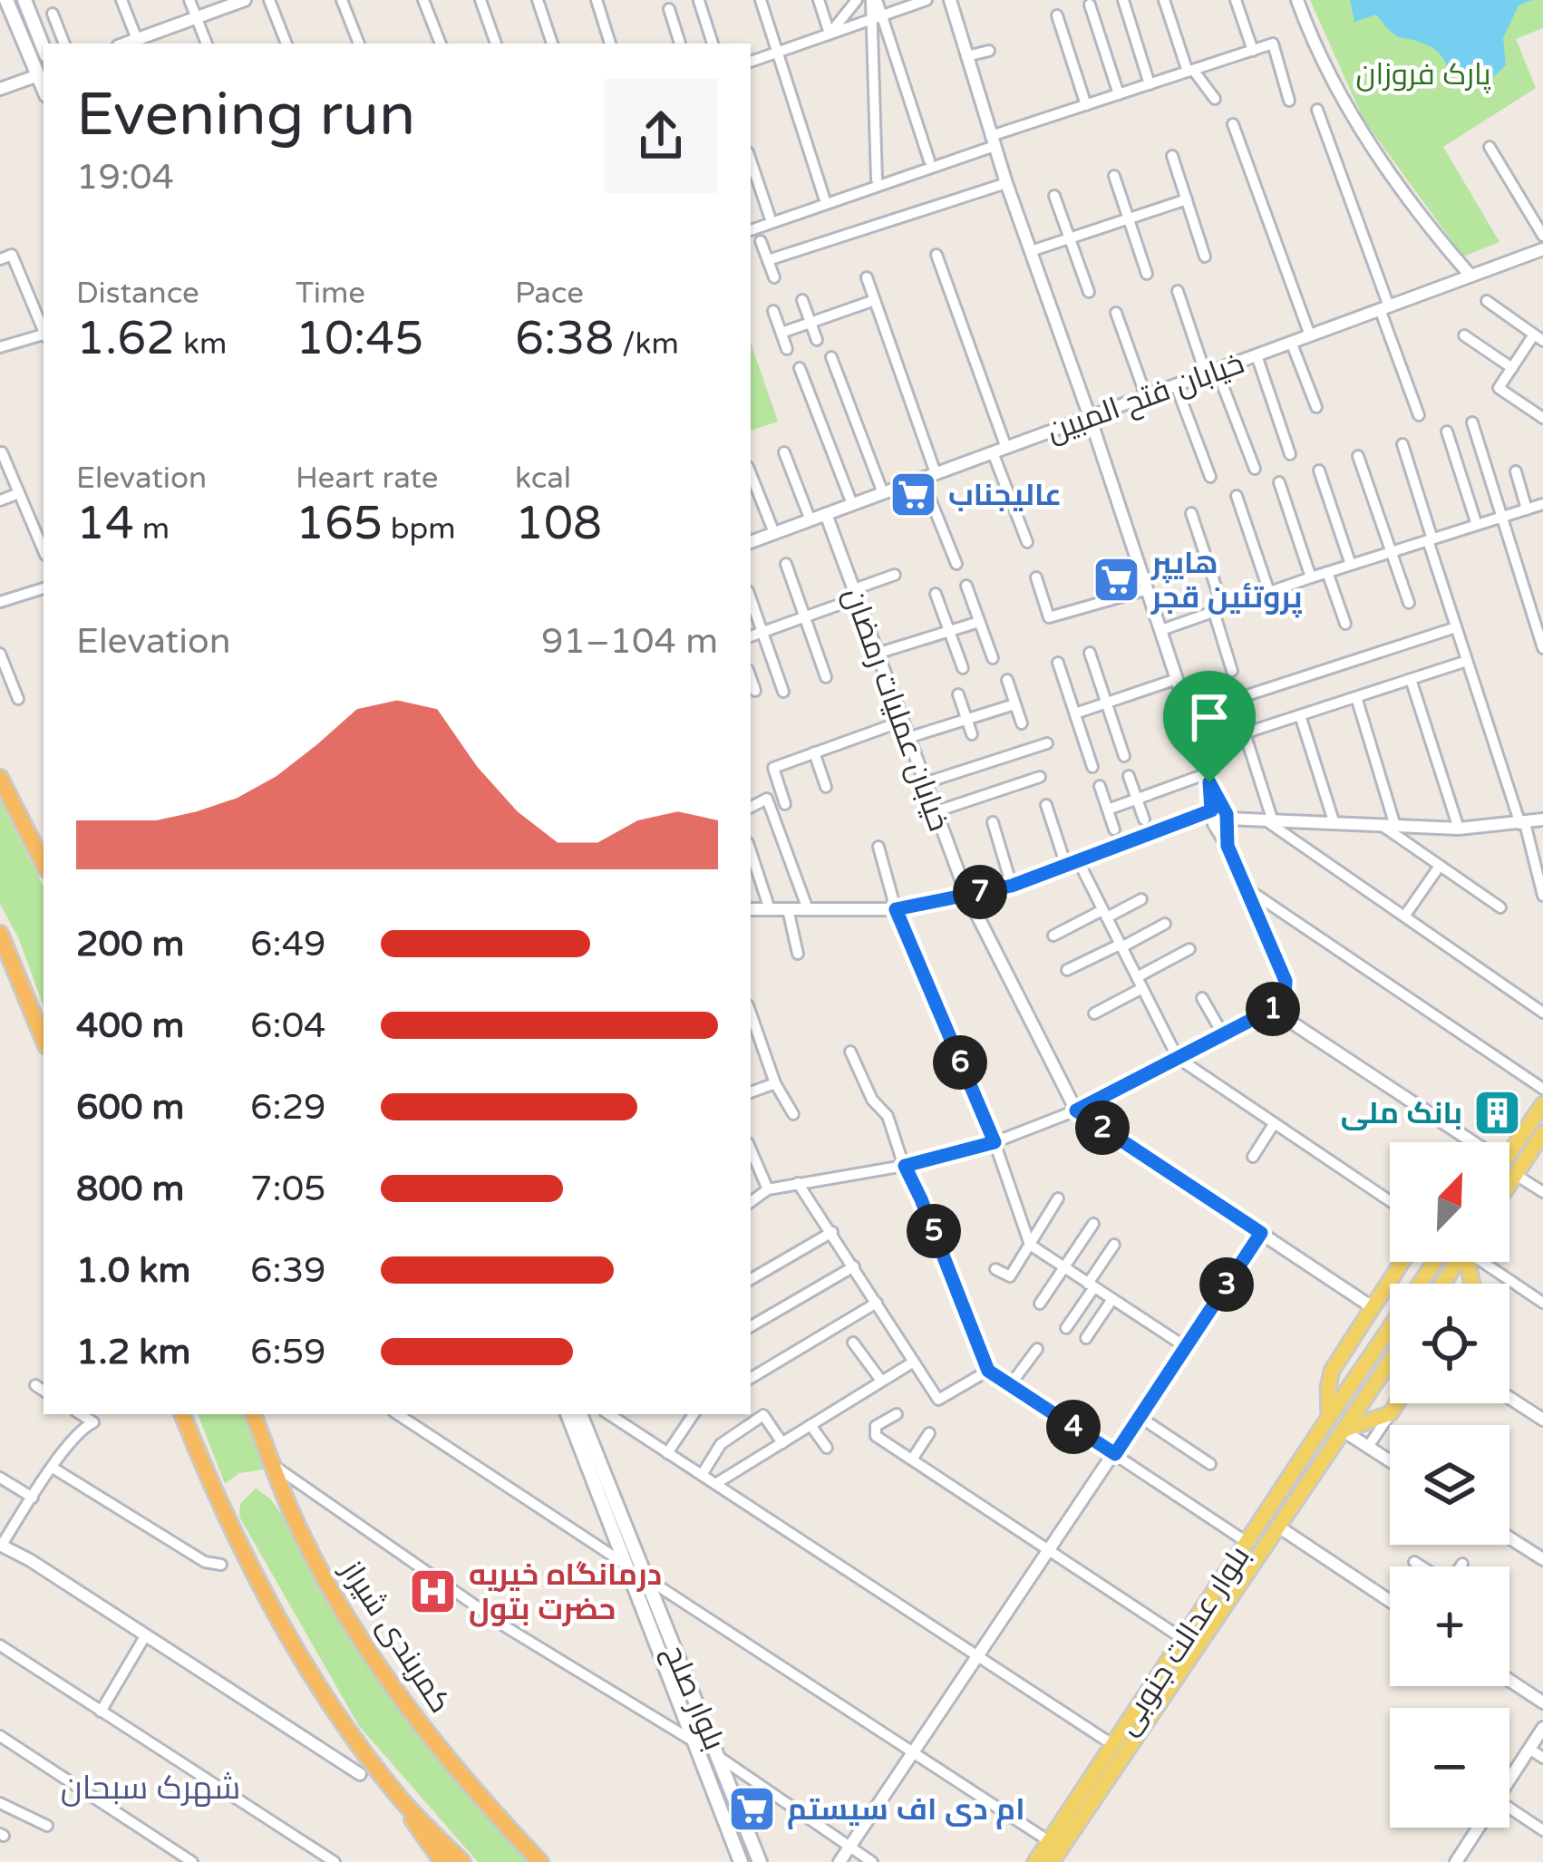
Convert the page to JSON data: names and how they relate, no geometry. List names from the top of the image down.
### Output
{
  "streets": {
    "highway": ["کمربندی شیراز"],
    "main road": ["بلوار عدالت جنوبی", "بلوار صلح"],
    "street": ["خیابان فتح المبین", "خیابان عملیات رمضان"]
  },
  "crossings": [
    ["خیابان فتح المبین", "خیابان عملیات رمضان"],
    ["خیابان عملیات رمضان", "بلوار عدالت جنوبی"]
  ],
  "districts": ["شهرک سبحان"],
  "parks": ["پارک فروزان"],
  "places": {
    "supermarket": ["عالیجناب", "هایپر پروتئین قجر", "ام دی اف سیستم"],
    "building": ["بانک ملی"],
    "hospital": ["درمانگاه خیریه حضرت بتول"]
  },
  "north": "top right",
  "page": {
    "heading": ["Evening run", "19:04"],
    "stats": [
      ["Distance", "1.62 km"],
      ["Time", "10:45"],
      ["Pace", "6:38 /km"],
      ["Elevation", "14 m"],
      ["Heart rate", "165 bpm"],
      ["kcal", "108"]
    ],
    "chart": ["Elevation", "91–104 m"],
    "pins": [
      "7",
      "1",
      "6",
      "2",
      "5",
      "3",
      "4"
    ],
    "list": [
      {
        "name": "200 m",
        "note": "6:49"
      },
      {
        "name": "400 m",
        "note": "6:04"
      },
      {
        "name": "600 m",
        "note": "6:29"
      },
      {
        "name": "800 m",
        "note": "7:05"
      },
      {
        "name": "1.0 km",
        "note": "6:39"
      },
      {
        "name": "1.2 km",
        "note": "6:59"
      }
    ],
    "map_buttons": ["+", "−"]
  }
}
